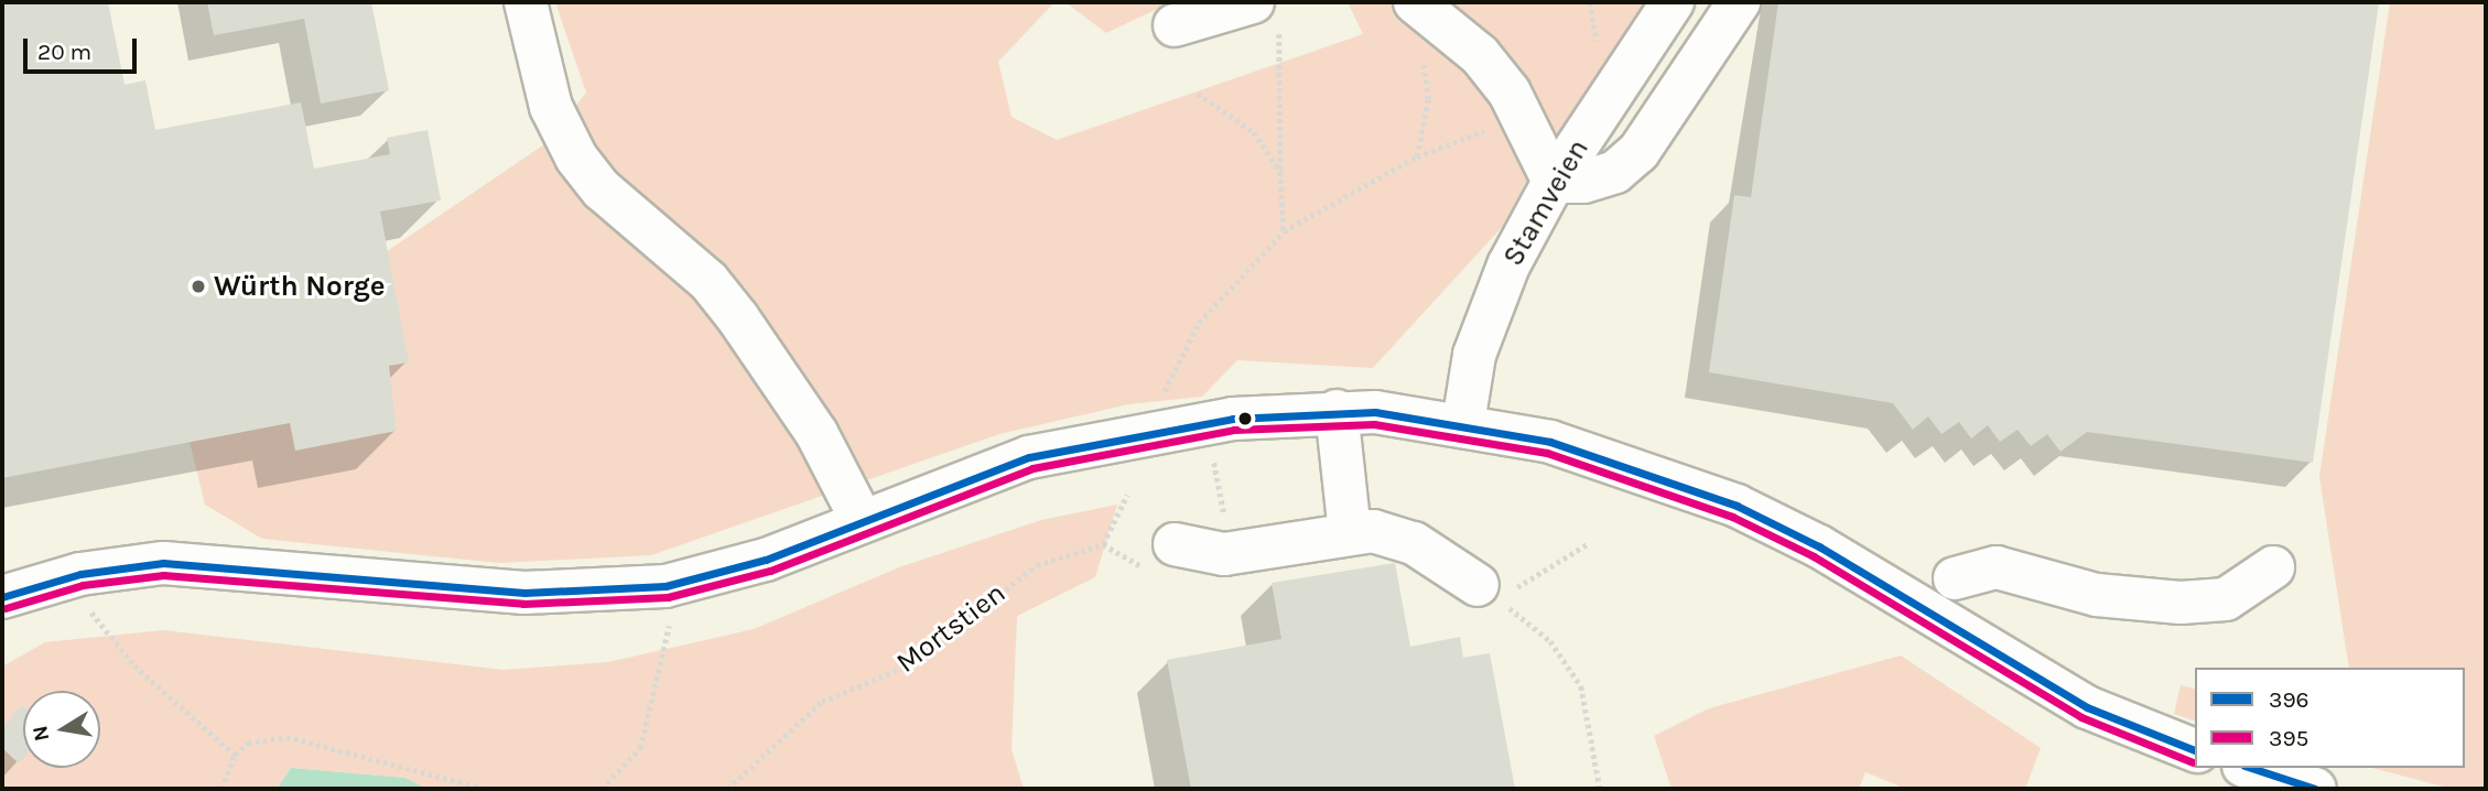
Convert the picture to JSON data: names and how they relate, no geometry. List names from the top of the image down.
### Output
{
  "streets": {
    "street": ["Stamveien"],
    "path": ["Mortstien"]
  },
  "places": ["Würth Norge"],
  "lines": ["transit line 396", "transit line 395"],
  "legend": ["396", "395"],
  "scale_bar": "20 m",
  "north": "left"
}
